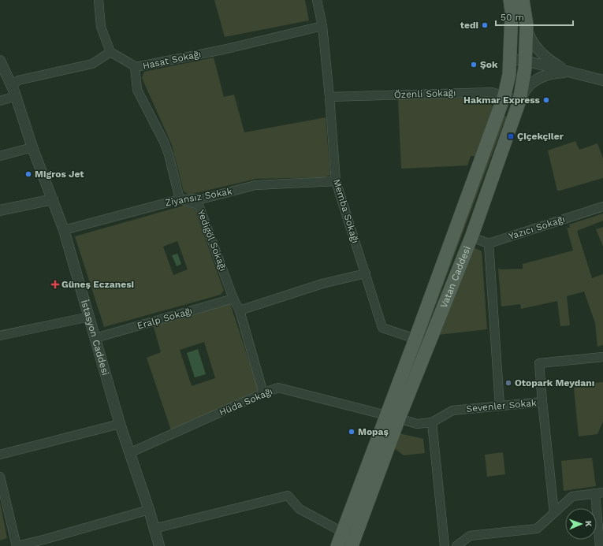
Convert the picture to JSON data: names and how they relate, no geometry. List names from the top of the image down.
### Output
{
  "streets": {
    "main road": ["Vatan Caddesi"],
    "street": [
      "Hasat Sokağı",
      "Özenli Sokağı",
      "Ziyansız Sokak",
      "Memba Sokağı",
      "Yazıcı Sokağı",
      "Yedigöl Sokağı",
      "Eralp Sokağı",
      "İstasyon Caddesi",
      "Hüda Sokağı",
      "Sevenler Sokak"
    ]
  },
  "crossings": [
    ["Hasat Sokağı", "Memba Sokağı"],
    ["Özenli Sokağı", "Memba Sokağı"],
    ["Özenli Sokağı", "Vatan Caddesi"],
    ["Ziyansız Sokak", "Memba Sokağı"],
    ["Ziyansız Sokak", "Yedigöl Sokağı"],
    ["Ziyansız Sokak", "İstasyon Caddesi"],
    ["Memba Sokağı", "Vatan Caddesi"],
    ["Yedigöl Sokağı", "Eralp Sokağı"],
    ["Yedigöl Sokağı", "Hüda Sokağı"],
    ["Vatan Caddesi", "Hüda Sokağı"],
    ["Vatan Caddesi", "Sevenler Sokak"],
    ["Eralp Sokağı", "İstasyon Caddesi"],
    ["İstasyon Caddesi", "Hüda Sokağı"],
    ["Hüda Sokağı", "Sevenler Sokak"]
  ],
  "places": {
    "other": [
      "tedi",
      "Şok",
      "Hakmar Express",
      "Migros Jet",
      "Otopark Meydanı",
      "Mopaş"
    ],
    "transit": ["Çiçekçiler"],
    "health": ["Güneş Eczanesi"]
  },
  "scale_bar": "50 m",
  "north": "right"
}
